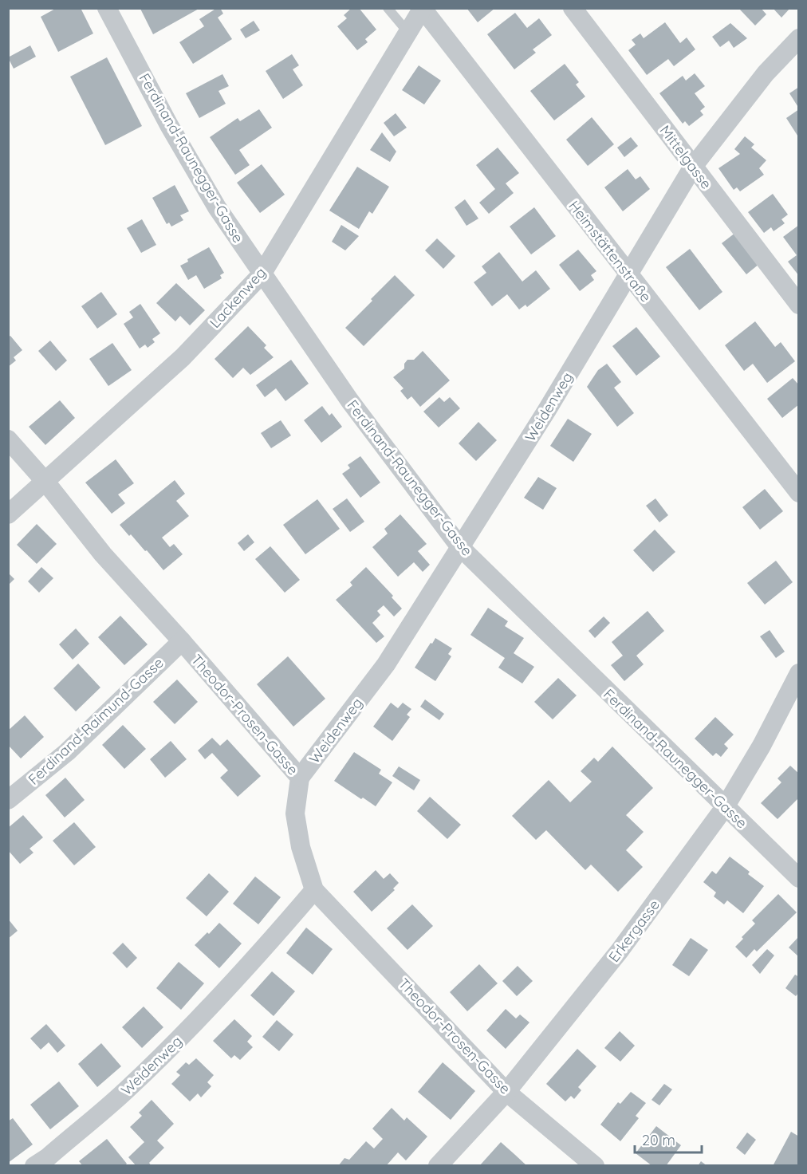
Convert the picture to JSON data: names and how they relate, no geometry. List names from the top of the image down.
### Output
{
  "streets": {
    "street": [
      "Mittelgasse",
      "Ferdinand-Raunegger-Gasse",
      "Heimstättenstraße",
      "Lackenweg",
      "Weidenweg",
      "Theodor-Prosen-Gasse",
      "Ferdinand-Raimund-Gasse",
      "Erkergasse"
    ]
  },
  "crossings": [
    ["Mittelgasse", "Weidenweg"],
    ["Ferdinand-Raunegger-Gasse", "Lackenweg"],
    ["Ferdinand-Raunegger-Gasse", "Weidenweg"],
    ["Ferdinand-Raunegger-Gasse", "Erkergasse"],
    ["Heimstättenstraße", "Lackenweg"],
    ["Heimstättenstraße", "Weidenweg"],
    ["Lackenweg", "Theodor-Prosen-Gasse"],
    ["Weidenweg", "Theodor-Prosen-Gasse"],
    ["Theodor-Prosen-Gasse", "Ferdinand-Raimund-Gasse"],
    ["Theodor-Prosen-Gasse", "Erkergasse"]
  ],
  "scale_bar": "20 m"
}
